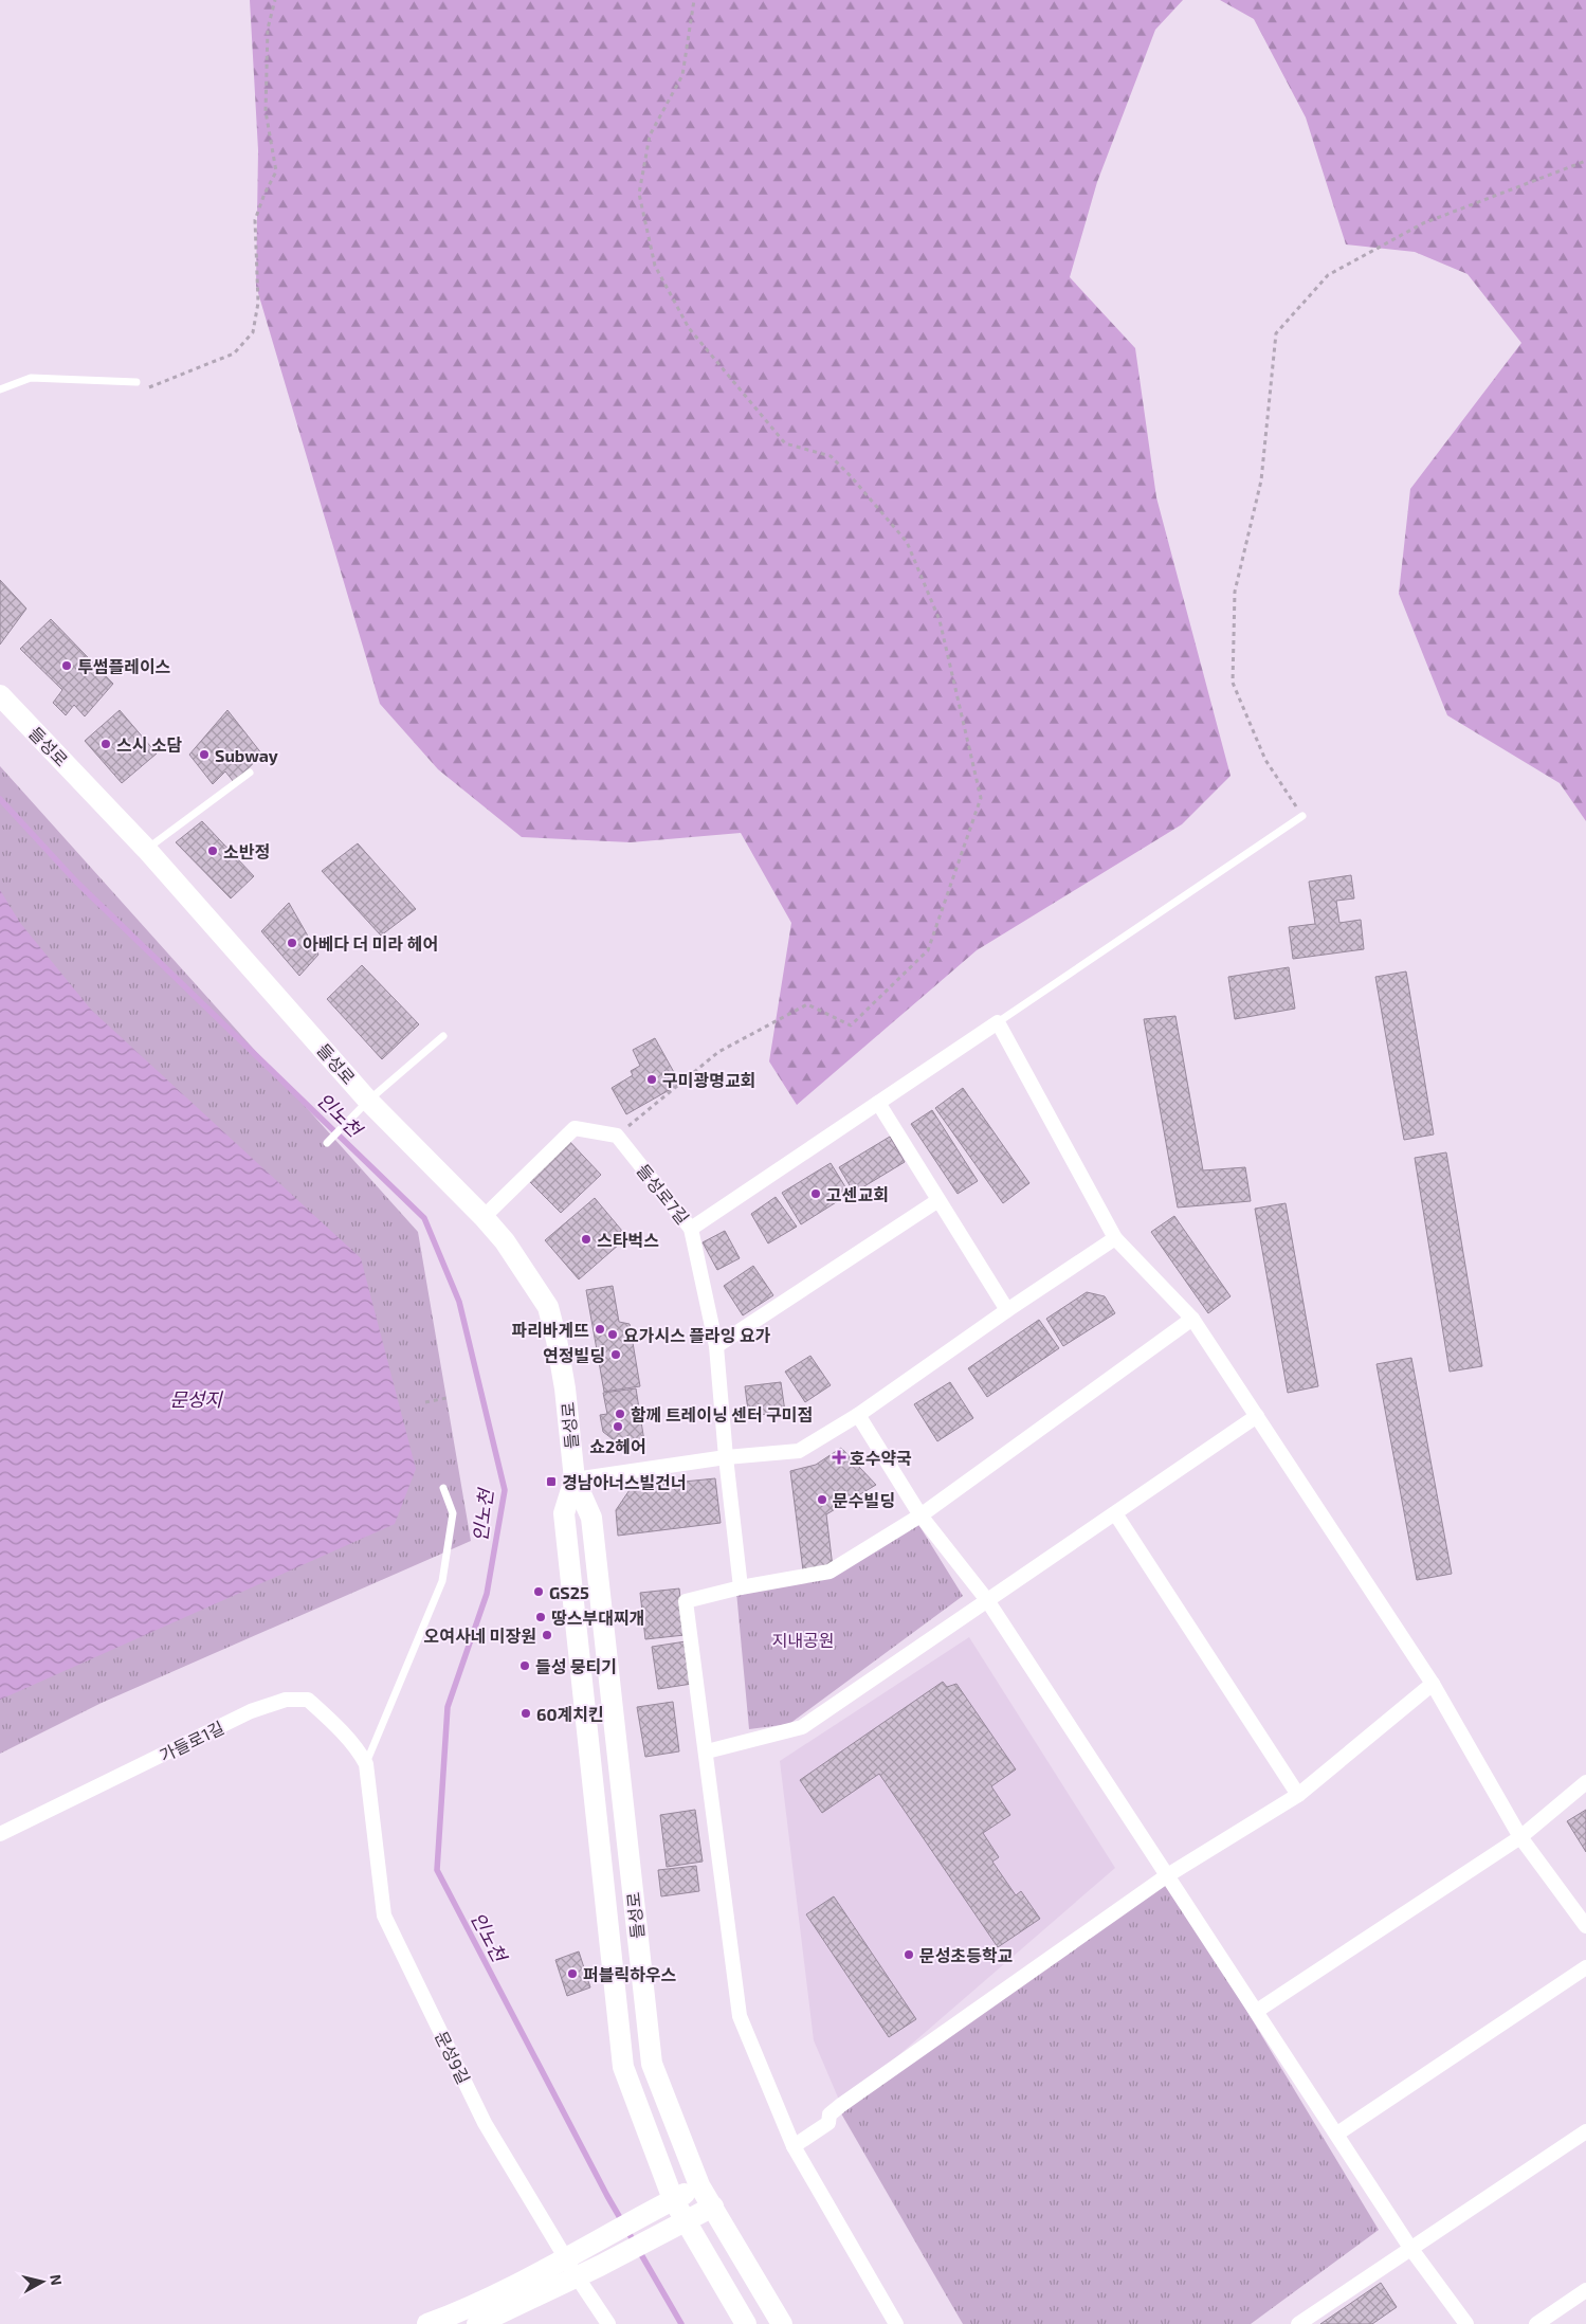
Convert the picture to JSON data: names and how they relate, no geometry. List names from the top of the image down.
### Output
{
  "streets": {
    "street": [
      "들성로",
      "들성로7길",
      "가들로1길",
      "문성9길"
    ]
  },
  "crossings": [
    ["가들로1길", "문성9길"]
  ],
  "water": ["인노천", "문성지"],
  "parks": ["지내공원"],
  "places": {
    "other": [
      "투썸플레이스",
      "스시 소담",
      "Subway",
      "소반정",
      "아베다 더 미라 헤어",
      "구미광명교회",
      "고센교회",
      "스타벅스",
      "파리바게뜨",
      "요가시스 플라잉 요가",
      "연정빌딩",
      "함께 트레이닝 센터 구미점",
      "쇼2헤어",
      "문수빌딩",
      "GS25",
      "땅스부대찌개",
      "오여사네 미장원",
      "들성 뭉티기",
      "60계치킨",
      "문성초등학교",
      "퍼블릭하우스"
    ],
    "health": ["호수약국"],
    "transit": ["경남아너스빌건너"]
  },
  "north": "right"
}
